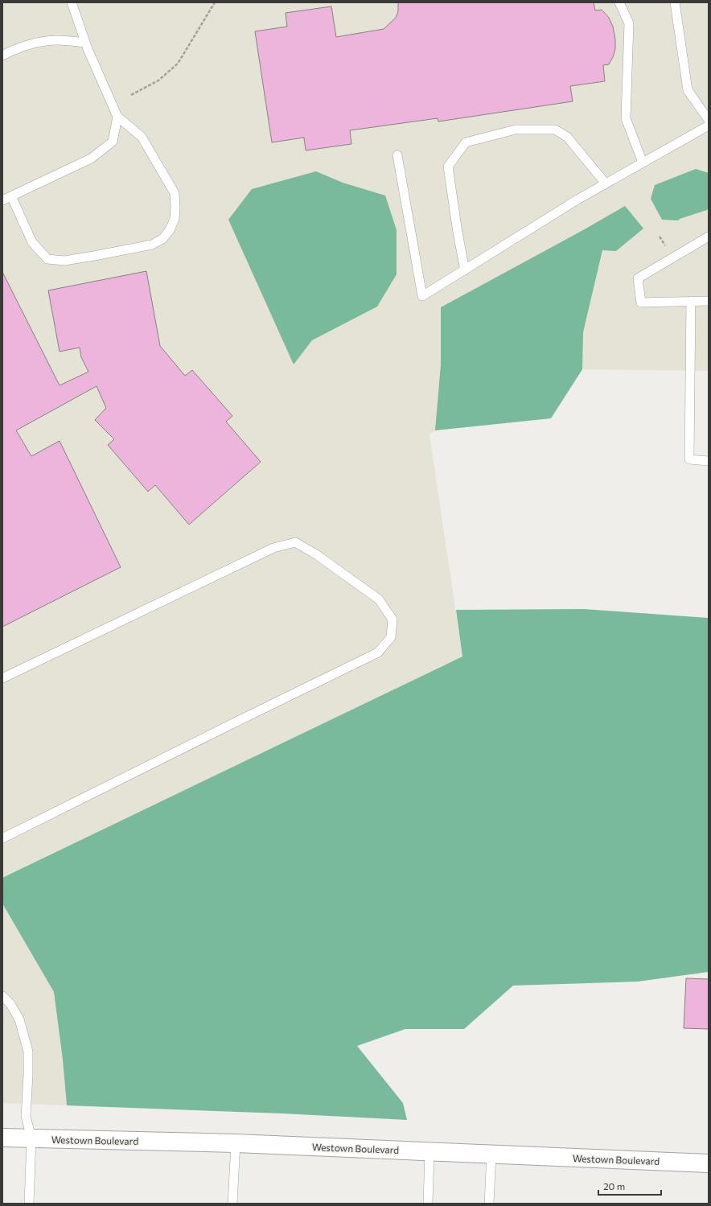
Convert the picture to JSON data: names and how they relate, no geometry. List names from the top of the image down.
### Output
{
  "streets": {
    "street": ["Westown Boulevard"]
  },
  "scale_bar": "20 m"
}
